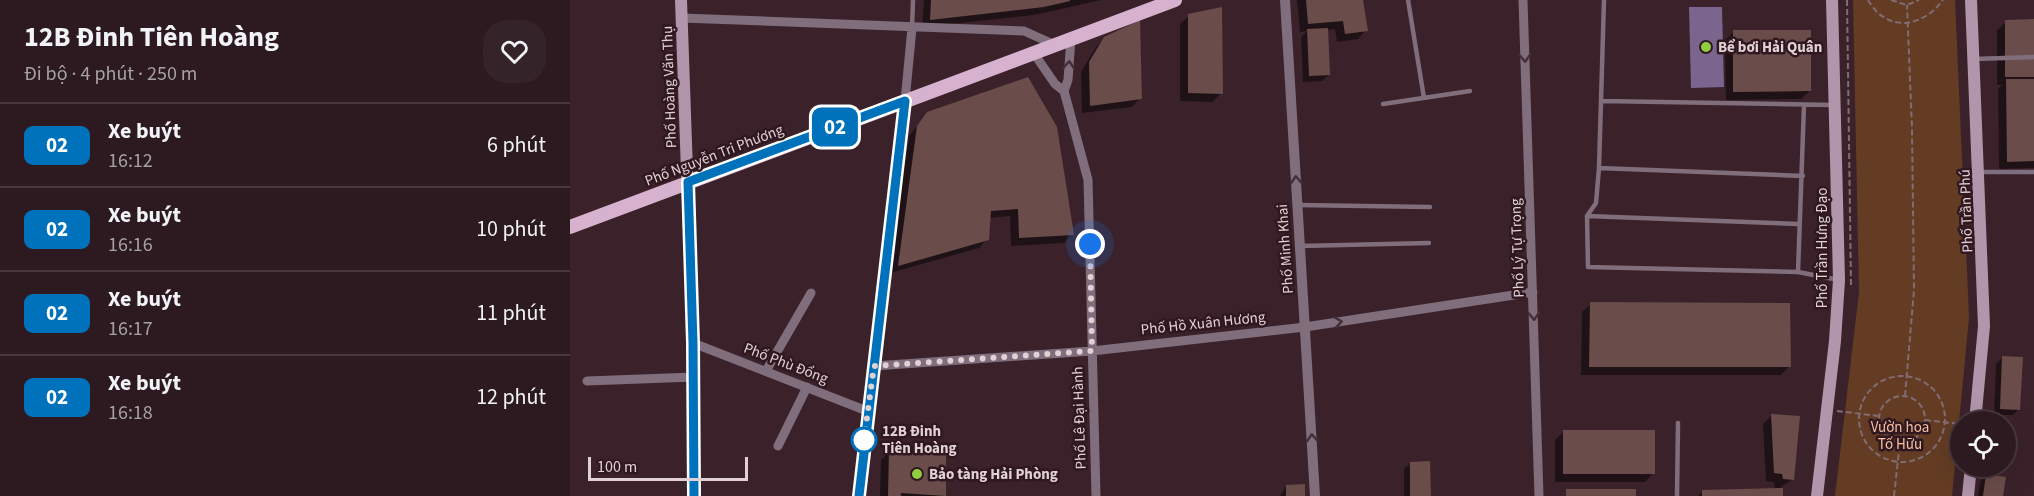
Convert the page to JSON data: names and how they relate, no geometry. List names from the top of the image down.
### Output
{
  "streets": {
    "main road": [
      "Phố Hoàng Văn Thụ",
      "Phố Nguyễn Tri Phương",
      "Phố Trần Phú",
      "Phố Trần Hưng Đạo"
    ],
    "street": [
      "Phố Lý Tự Trọng",
      "Phố Minh Khai",
      "Phố Hồ Xuân Hương",
      "Phố Phù Đổng",
      "Phố Lê Đại Hành"
    ]
  },
  "crossings": [
    ["Phố Hoàng Văn Thụ", "Phố Nguyễn Tri Phương"],
    ["Phố Hoàng Văn Thụ", "Phố Phù Đổng"],
    ["Phố Nguyễn Tri Phương", "Phố Lê Đại Hành"],
    ["Phố Lý Tự Trọng", "Phố Hồ Xuân Hương"],
    ["Phố Minh Khai", "Phố Hồ Xuân Hương"],
    ["Phố Hồ Xuân Hương", "Phố Lê Đại Hành"]
  ],
  "one_way": ["Phố Lý Tự Trọng", "Phố Minh Khai"],
  "parks": ["Vườn hoa Tố Hữu"],
  "places": ["Bể bơi Hải Quân", "12B Đinh Tiên Hoàng", "Bảo tàng Hải Phòng"],
  "lines": ["bus line 02"],
  "scale_bar": "100 m",
  "page": {
    "heading": ["12B Đinh Tiên Hoàng", "Đi bộ · 4 phút · 250 m"],
    "on_map": "02",
    "list": [
      {
        "mark": "02",
        "name": "Xe buýt",
        "note": "16:12",
        "value": "6 phút"
      },
      {
        "mark": "02",
        "name": "Xe buýt",
        "note": "16:16",
        "value": "10 phút"
      },
      {
        "mark": "02",
        "name": "Xe buýt",
        "note": "16:17",
        "value": "11 phút"
      },
      {
        "mark": "02",
        "name": "Xe buýt",
        "note": "16:18",
        "value": "12 phút"
      }
    ],
    "scale": "100 m"
  }
}
